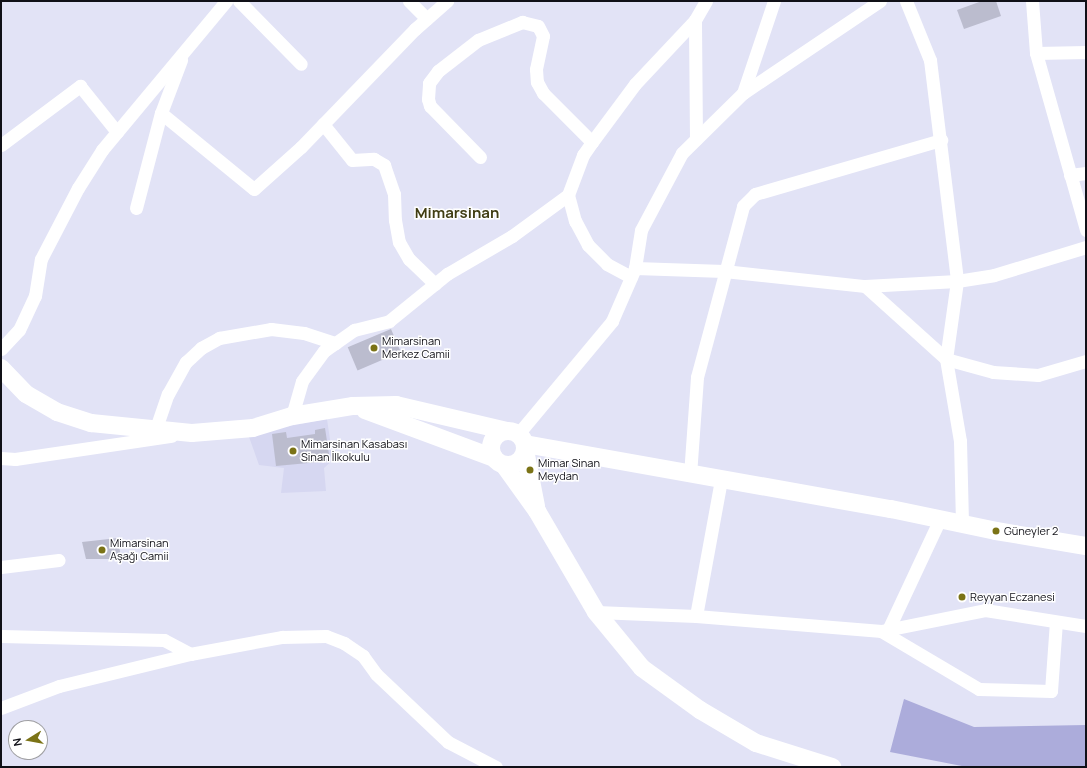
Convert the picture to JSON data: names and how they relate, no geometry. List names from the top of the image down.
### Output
{
  "districts": ["Mimarsinan"],
  "places": [
    "Mimarsinan Merkez Camii",
    "Mimarsinan Kasabası Sinan İlkokulu",
    "Mimar Sinan Meydan",
    "Güneyler 2",
    "Mimarsinan Aşağı Camii",
    "Reyyan Eczanesi"
  ],
  "north": "left"
}
